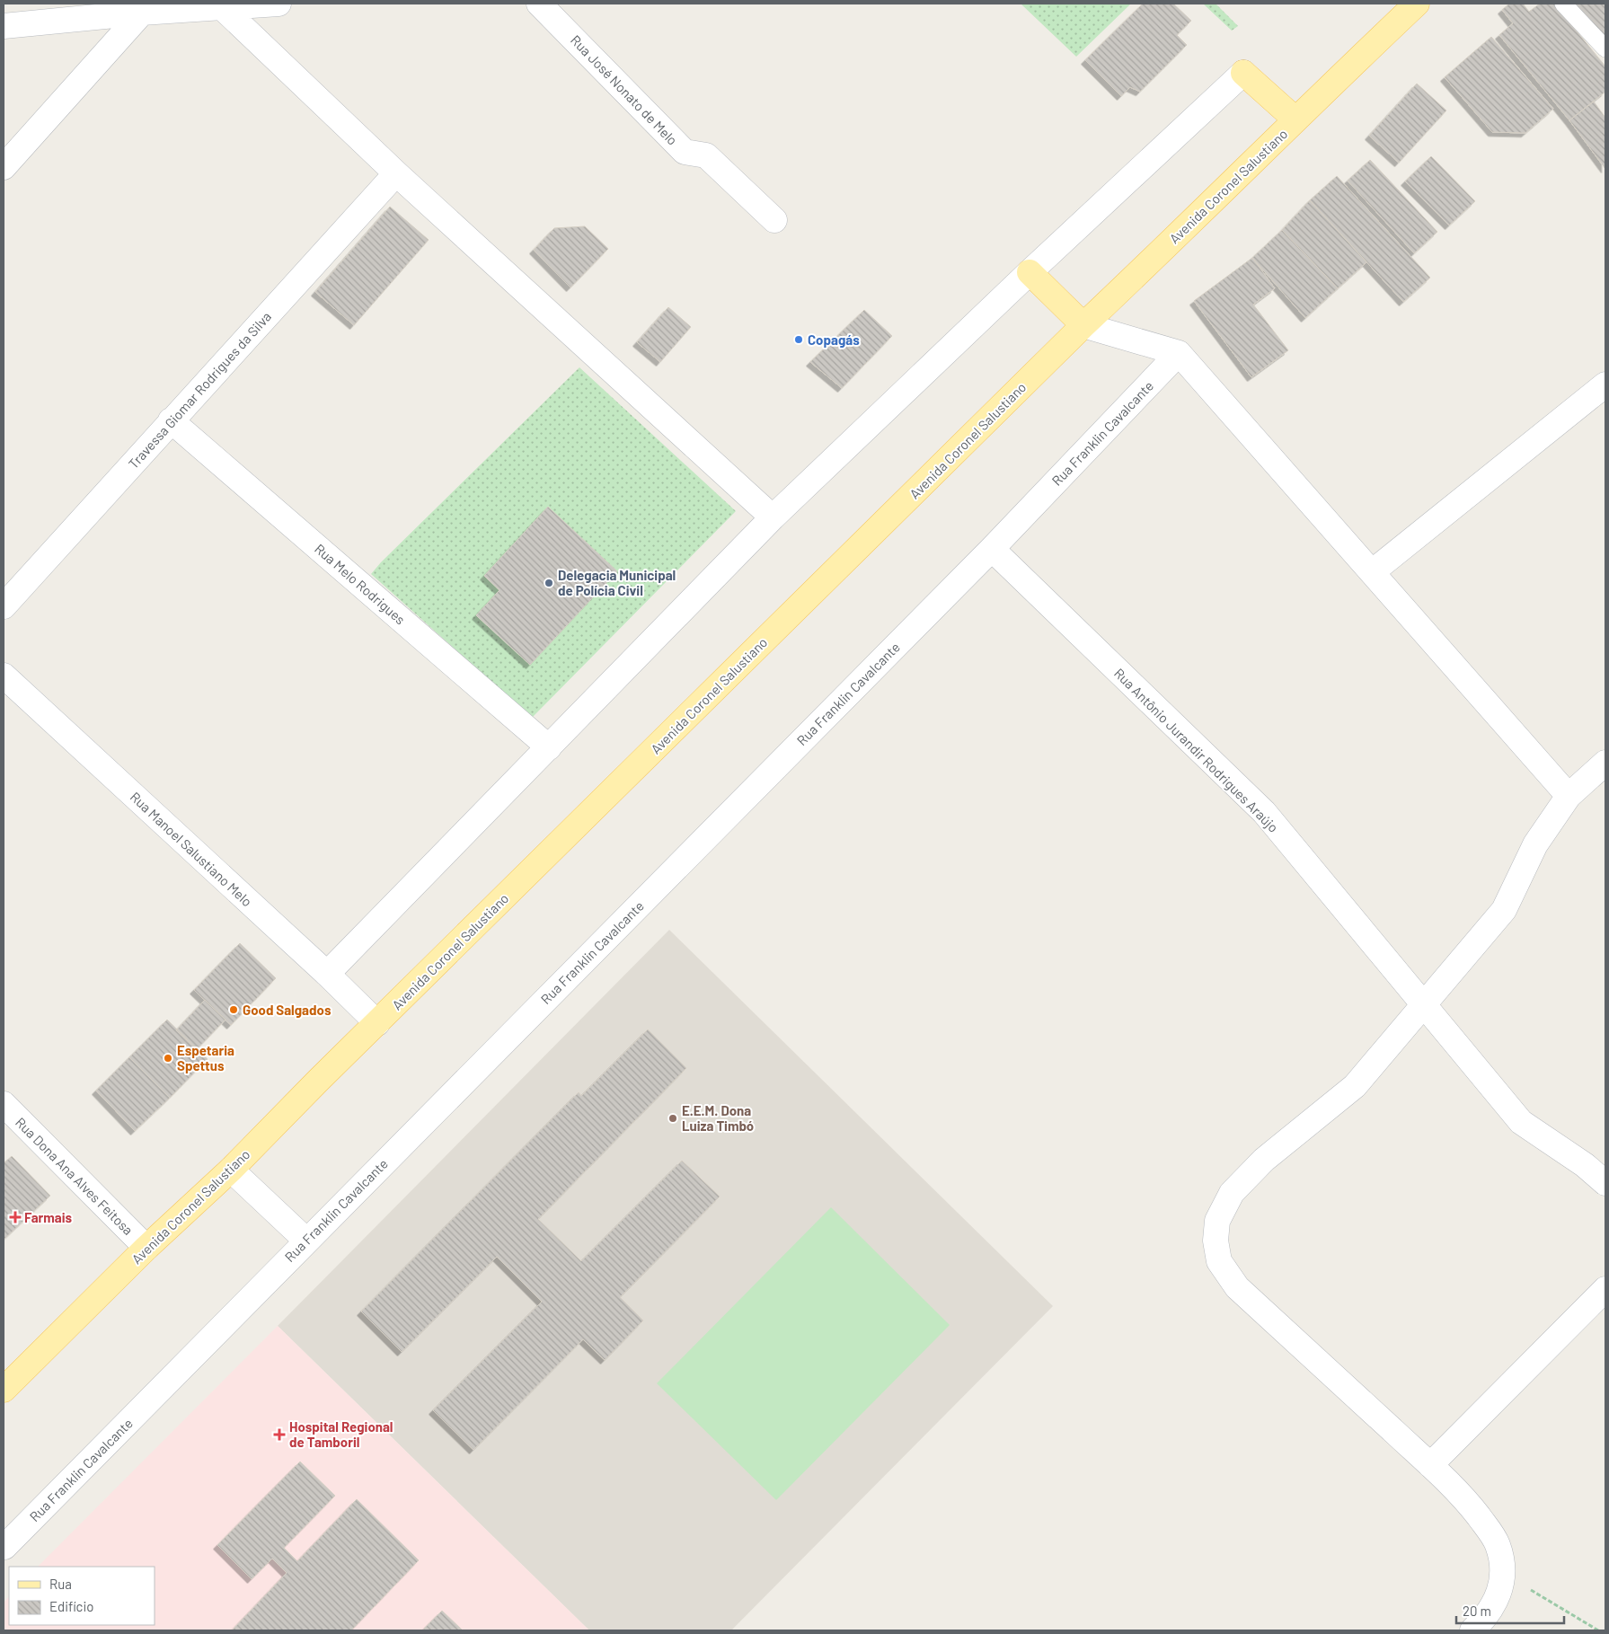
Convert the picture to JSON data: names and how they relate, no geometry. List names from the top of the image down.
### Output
{
  "streets": {
    "main road": ["Avenida Coronel Salustiano"],
    "street": [
      "Rua José Nonato de Melo",
      "Travessa Giomar Rodrigues da Silva",
      "Rua Franklin Cavalcante",
      "Rua Melo Rodrigues",
      "Rua Antônio Jurandir Rodrigues Araújo",
      "Rua Manoel Salustiano Melo",
      "Rua Dona Ana Alves Feitosa"
    ]
  },
  "crossings": [
    ["Avenida Coronel Salustiano", "Rua Manoel Salustiano Melo"],
    ["Avenida Coronel Salustiano", "Rua Dona Ana Alves Feitosa"],
    ["Travessa Giomar Rodrigues da Silva", "Rua Melo Rodrigues"],
    ["Rua Franklin Cavalcante", "Rua Antônio Jurandir Rodrigues Araújo"]
  ],
  "places": {
    "other": [
      "Copagás",
      "Delegacia Municipal de Polícia Civil",
      "Good Salgados",
      "Espetaria Spettus",
      "E.E.M. Dona Luiza Timbó"
    ],
    "health": ["Farmais", "Hospital Regional de Tamboril"]
  },
  "legend": ["Rua", "Edifício"],
  "scale_bar": "20 m"
}
